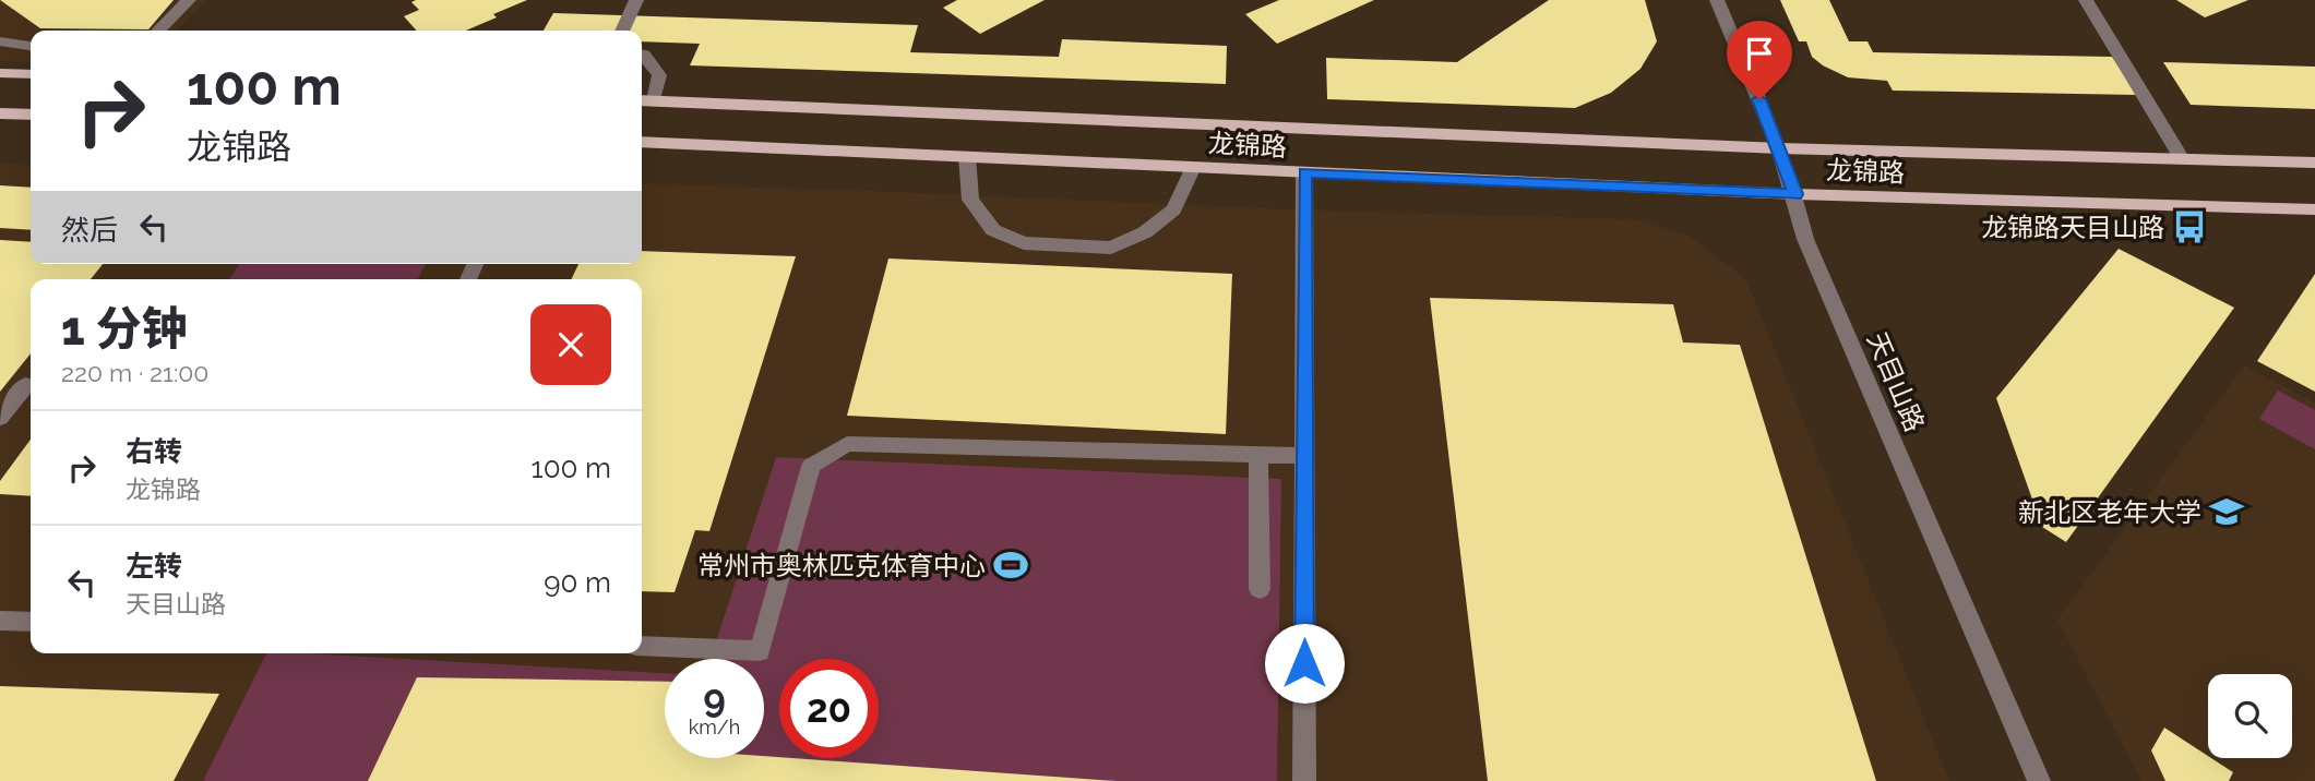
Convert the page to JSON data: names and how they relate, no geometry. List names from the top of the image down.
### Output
{
  "streets": {
    "main road": ["龙锦路"],
    "street": ["天目山路"]
  },
  "crossings": [
    ["龙锦路", "天目山路"]
  ],
  "places": {
    "bus stop": ["龙锦路天目山路"],
    "school or university": ["新北区老年大学"],
    "sports": ["常州市奥林匹克体育中心"]
  },
  "page": {
    "turn": ["100 m", "龙锦路"],
    "then": "然后",
    "heading": ["1 分钟", "220 m · 21:00"],
    "list": [
      {
        "name": "右转",
        "note": "龙锦路",
        "value": "100 m"
      },
      {
        "name": "左转",
        "note": "天目山路",
        "value": "90 m"
      }
    ],
    "speed": "9 km/h",
    "limit": "20"
  }
}
